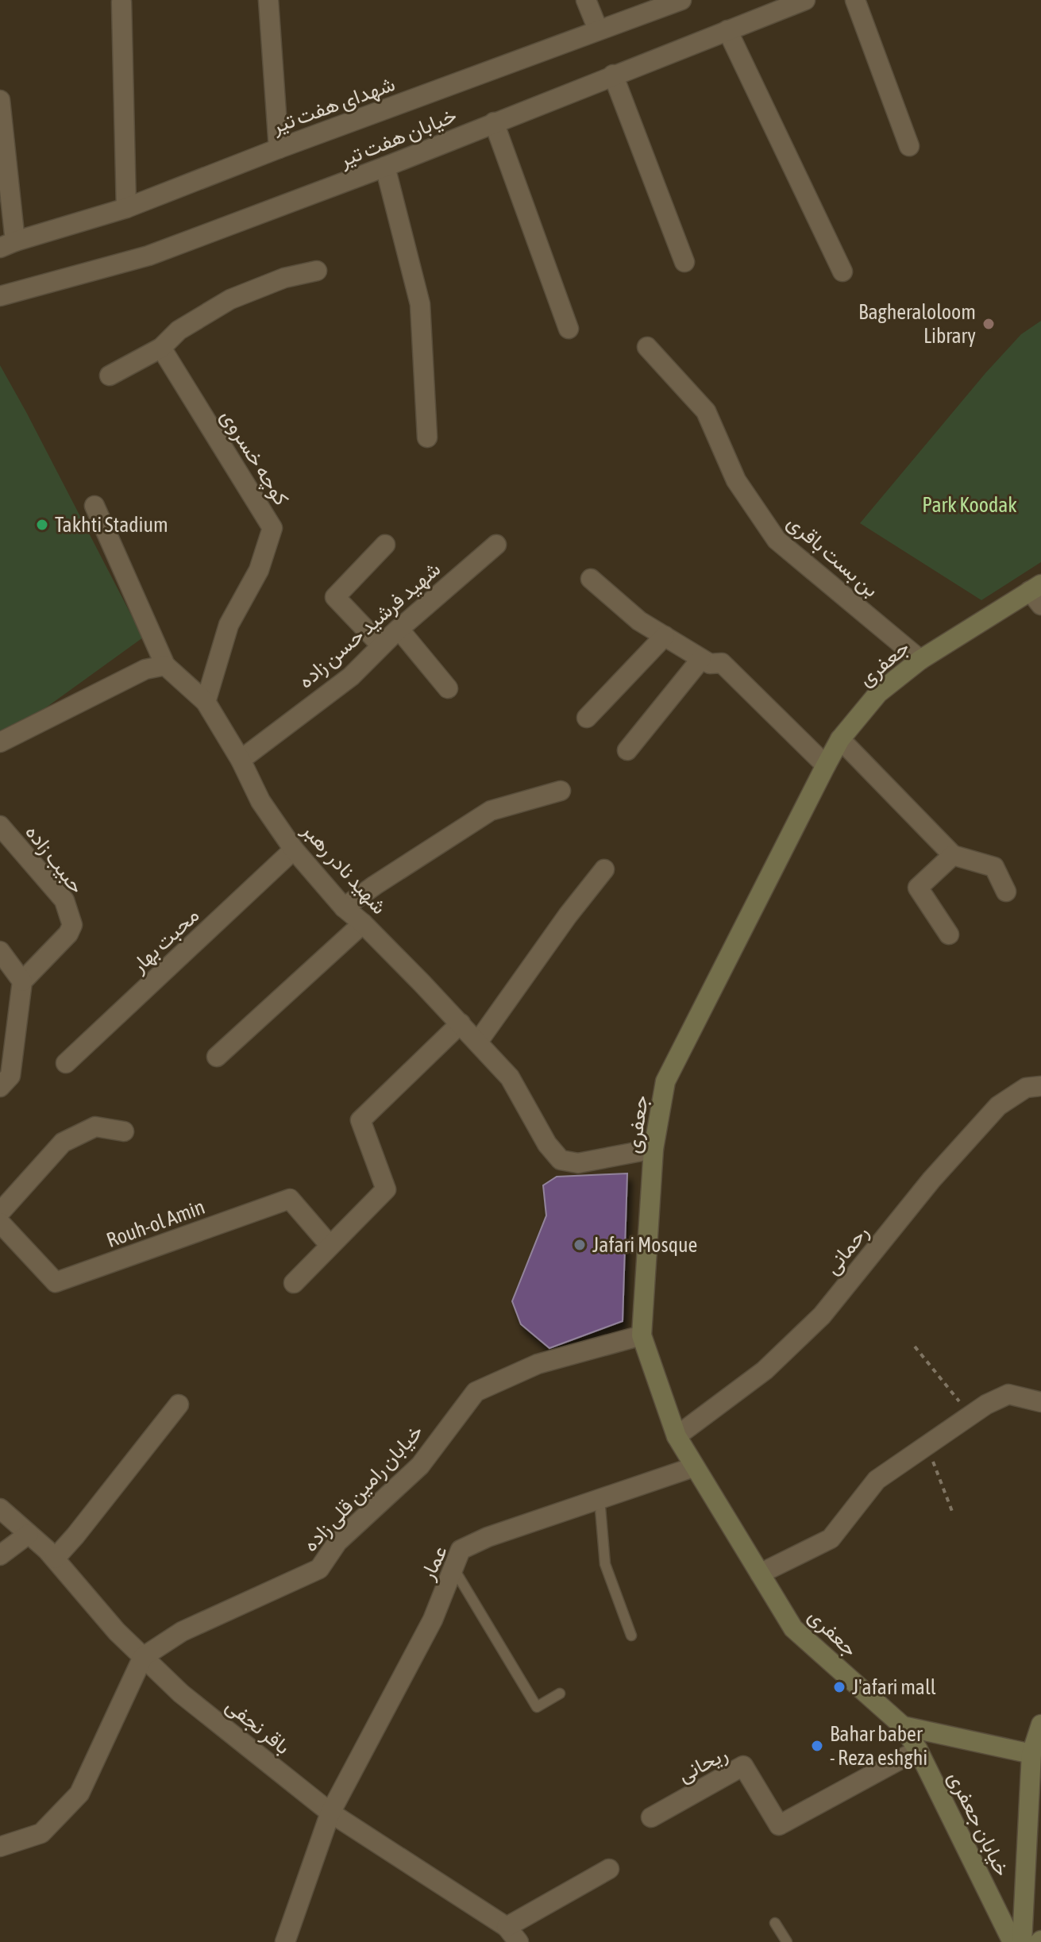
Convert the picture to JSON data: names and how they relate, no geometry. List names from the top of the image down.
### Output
{
  "streets": {
    "main road": ["جعفری", "خیابان جعفری"],
    "street": [
      "شهدای هفت تیر",
      "خیابان هفت تیر",
      "کوچه خسروی",
      "بن بست باقری",
      "شهید فرشید حسن زاده",
      "حبیب زاده",
      "شهید نادر رهبر",
      "محبت بهار",
      "Rouh-ol Amin",
      "رحمانی",
      "خیابان رامین قلی زاده",
      "عمار",
      "باقر نجفی",
      "ریحانی"
    ]
  },
  "crossings": [
    ["کوچه خسروی", "شهید نادر رهبر"],
    ["بن بست باقری", "جعفری"],
    ["شهید فرشید حسن زاده", "شهید نادر رهبر"],
    ["جعفری", "شهید نادر رهبر"],
    ["جعفری", "رحمانی"],
    ["جعفری", "خیابان رامین قلی زاده"],
    ["جعفری", "عمار"],
    ["جعفری", "خیابان جعفری"],
    ["شهید نادر رهبر", "محبت بهار"],
    ["خیابان رامین قلی زاده", "باقر نجفی"],
    ["عمار", "باقر نجفی"],
    ["ریحانی", "خیابان جعفری"]
  ],
  "parks": ["Park Koodak"],
  "places": [
    "Bagheraloloom Library",
    "Takhti Stadium",
    "Jafari Mosque",
    "J'afari mall",
    "Bahar baber - Reza eshghi"
  ]
}
